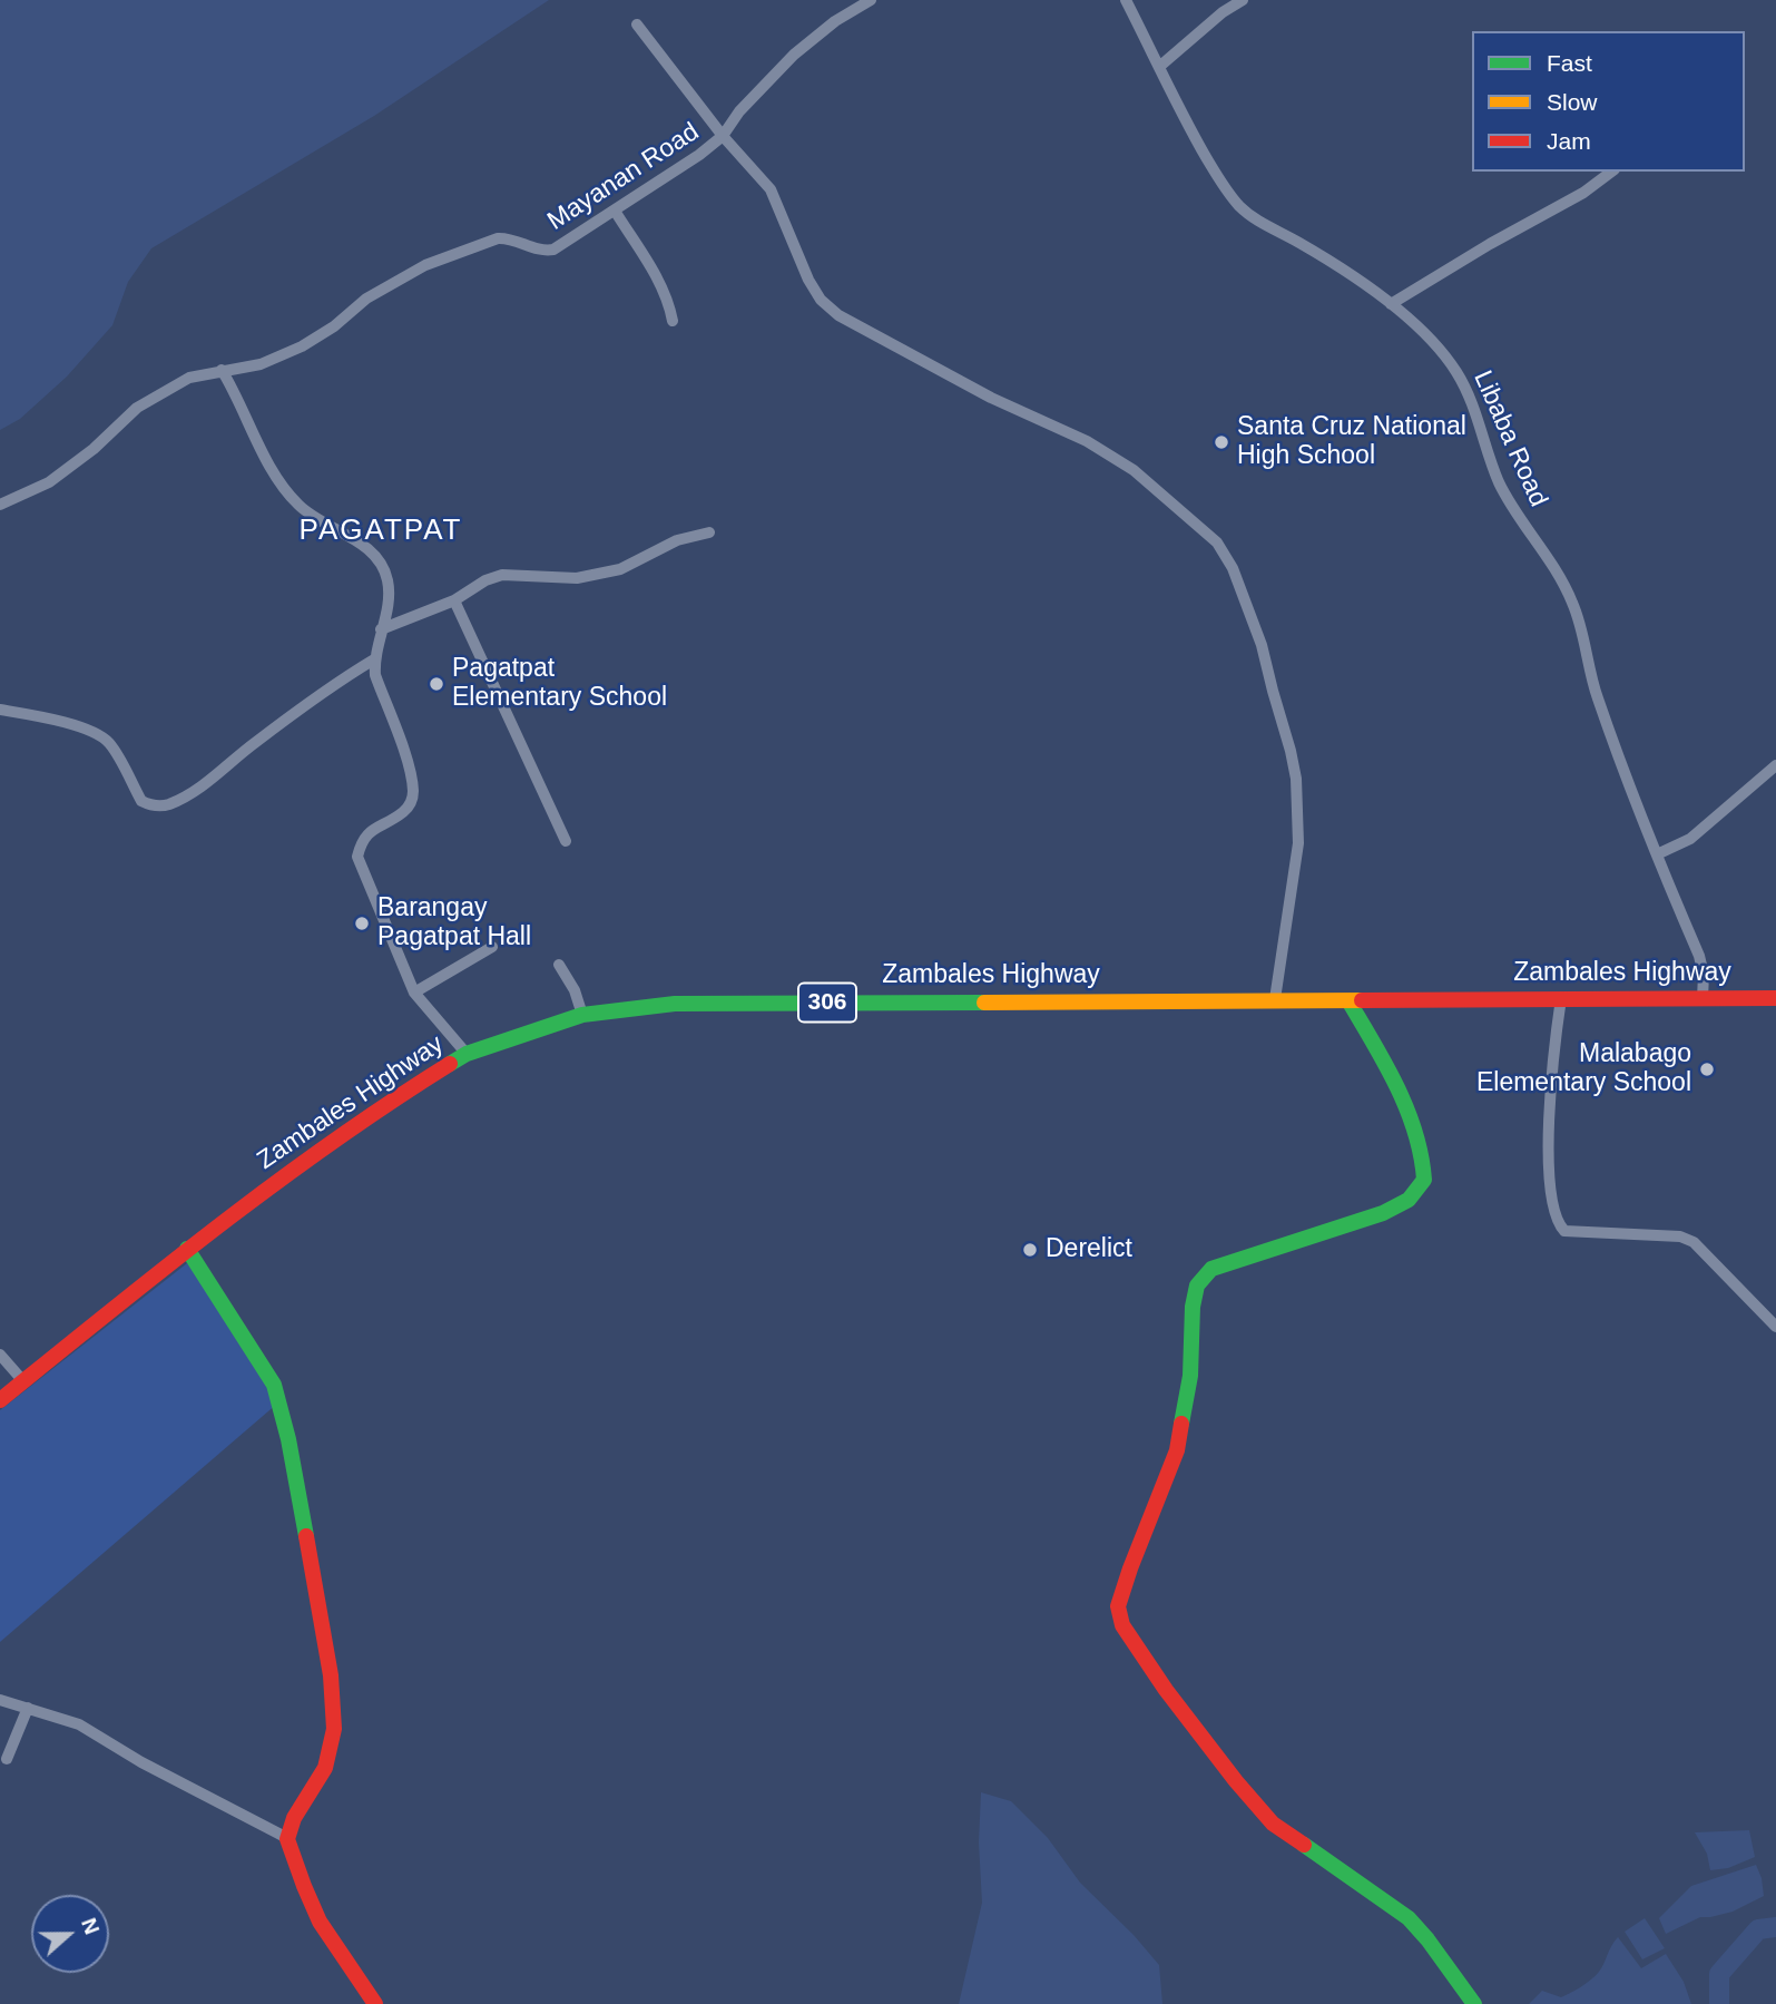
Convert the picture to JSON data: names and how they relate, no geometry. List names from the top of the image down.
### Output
{
  "streets": {
    "street": [
      "Mayanan Road",
      "Libaba Road",
      "Zambales Highway",
      "306"
    ]
  },
  "crossings": [
    ["Libaba Road", "Zambales Highway"]
  ],
  "districts": ["PAGATPAT"],
  "places": [
    "Santa Cruz National High School",
    "Pagatpat Elementary School",
    "Barangay Pagatpat Hall",
    "Malabago Elementary School",
    "Derelict"
  ],
  "legend": ["Fast", "Slow", "Jam"],
  "north": "right"
}
